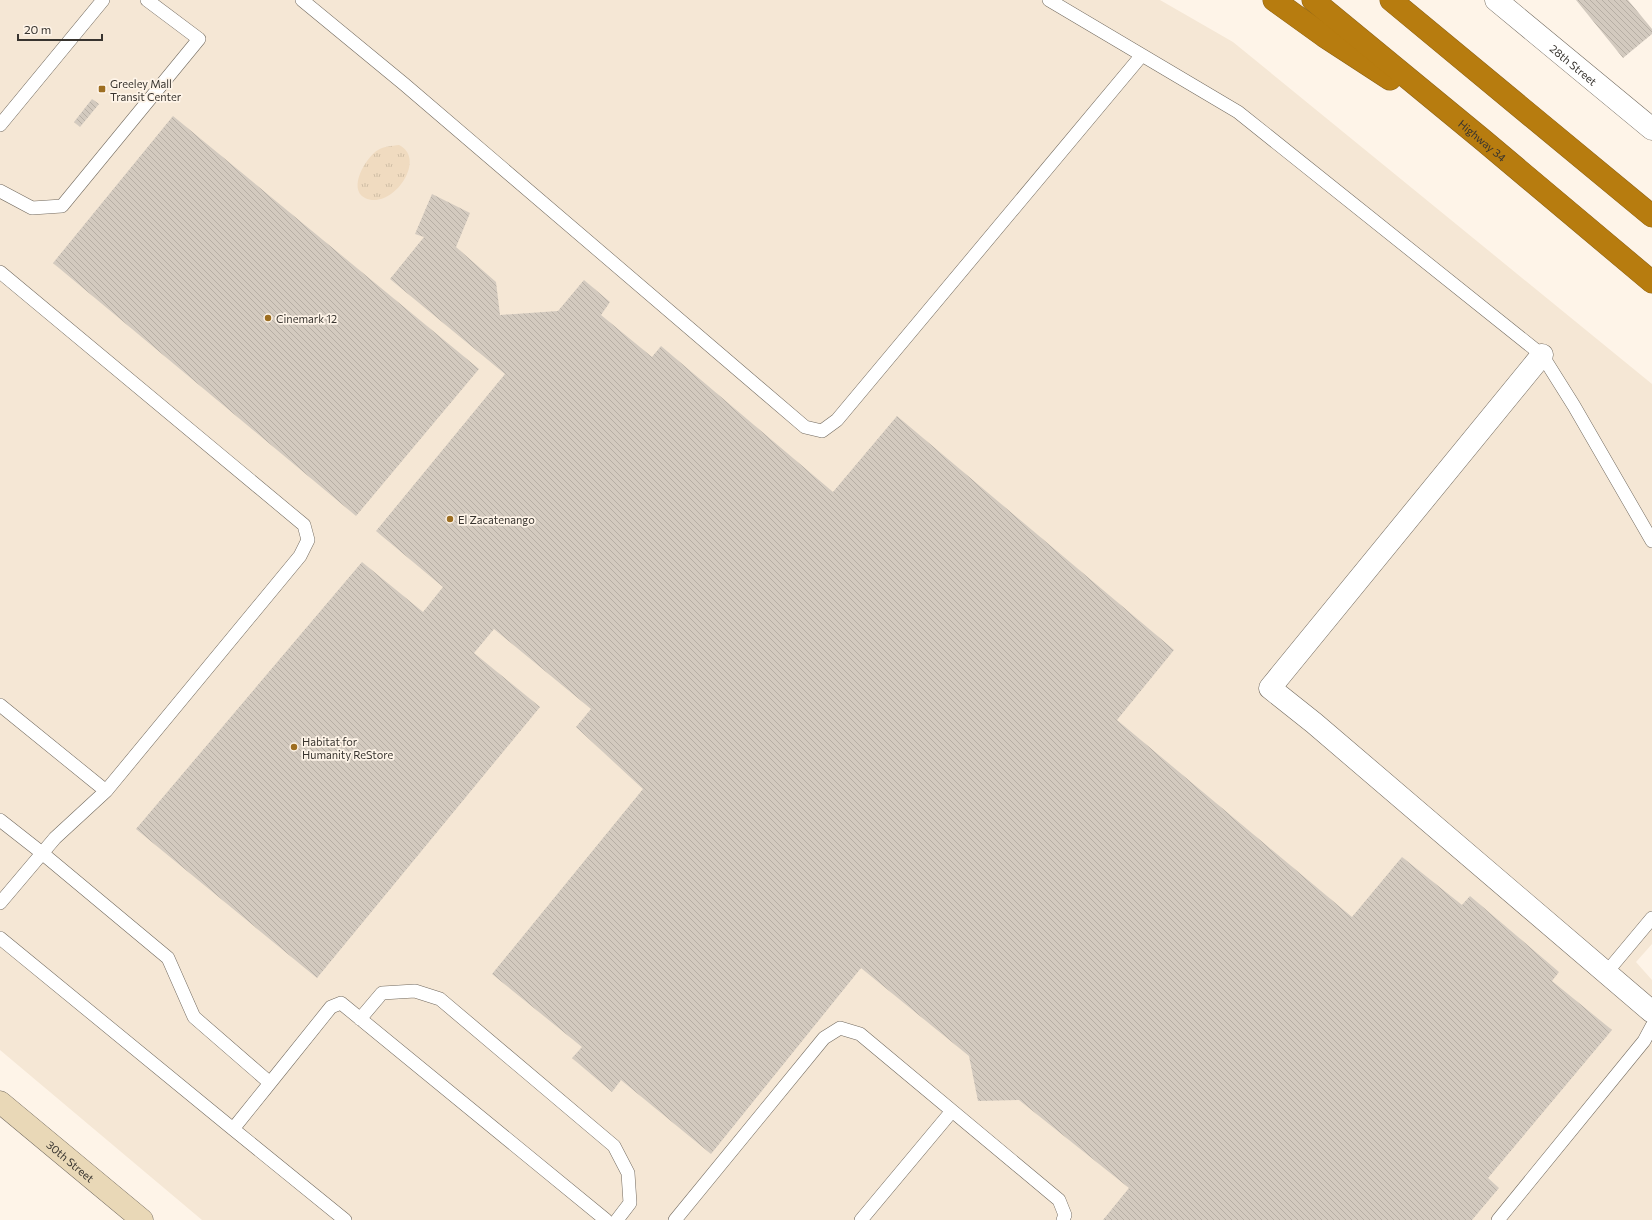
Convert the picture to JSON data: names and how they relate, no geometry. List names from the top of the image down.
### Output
{
  "streets": {
    "highway": ["Highway 34"],
    "street": ["28th Street", "30th Street"]
  },
  "places": {
    "transit": ["Greeley Mall Transit Center"],
    "other": ["Cinemark 12", "El Zacatenango", "Habitat for Humanity ReStore"]
  },
  "scale_bar": "20 m"
}
